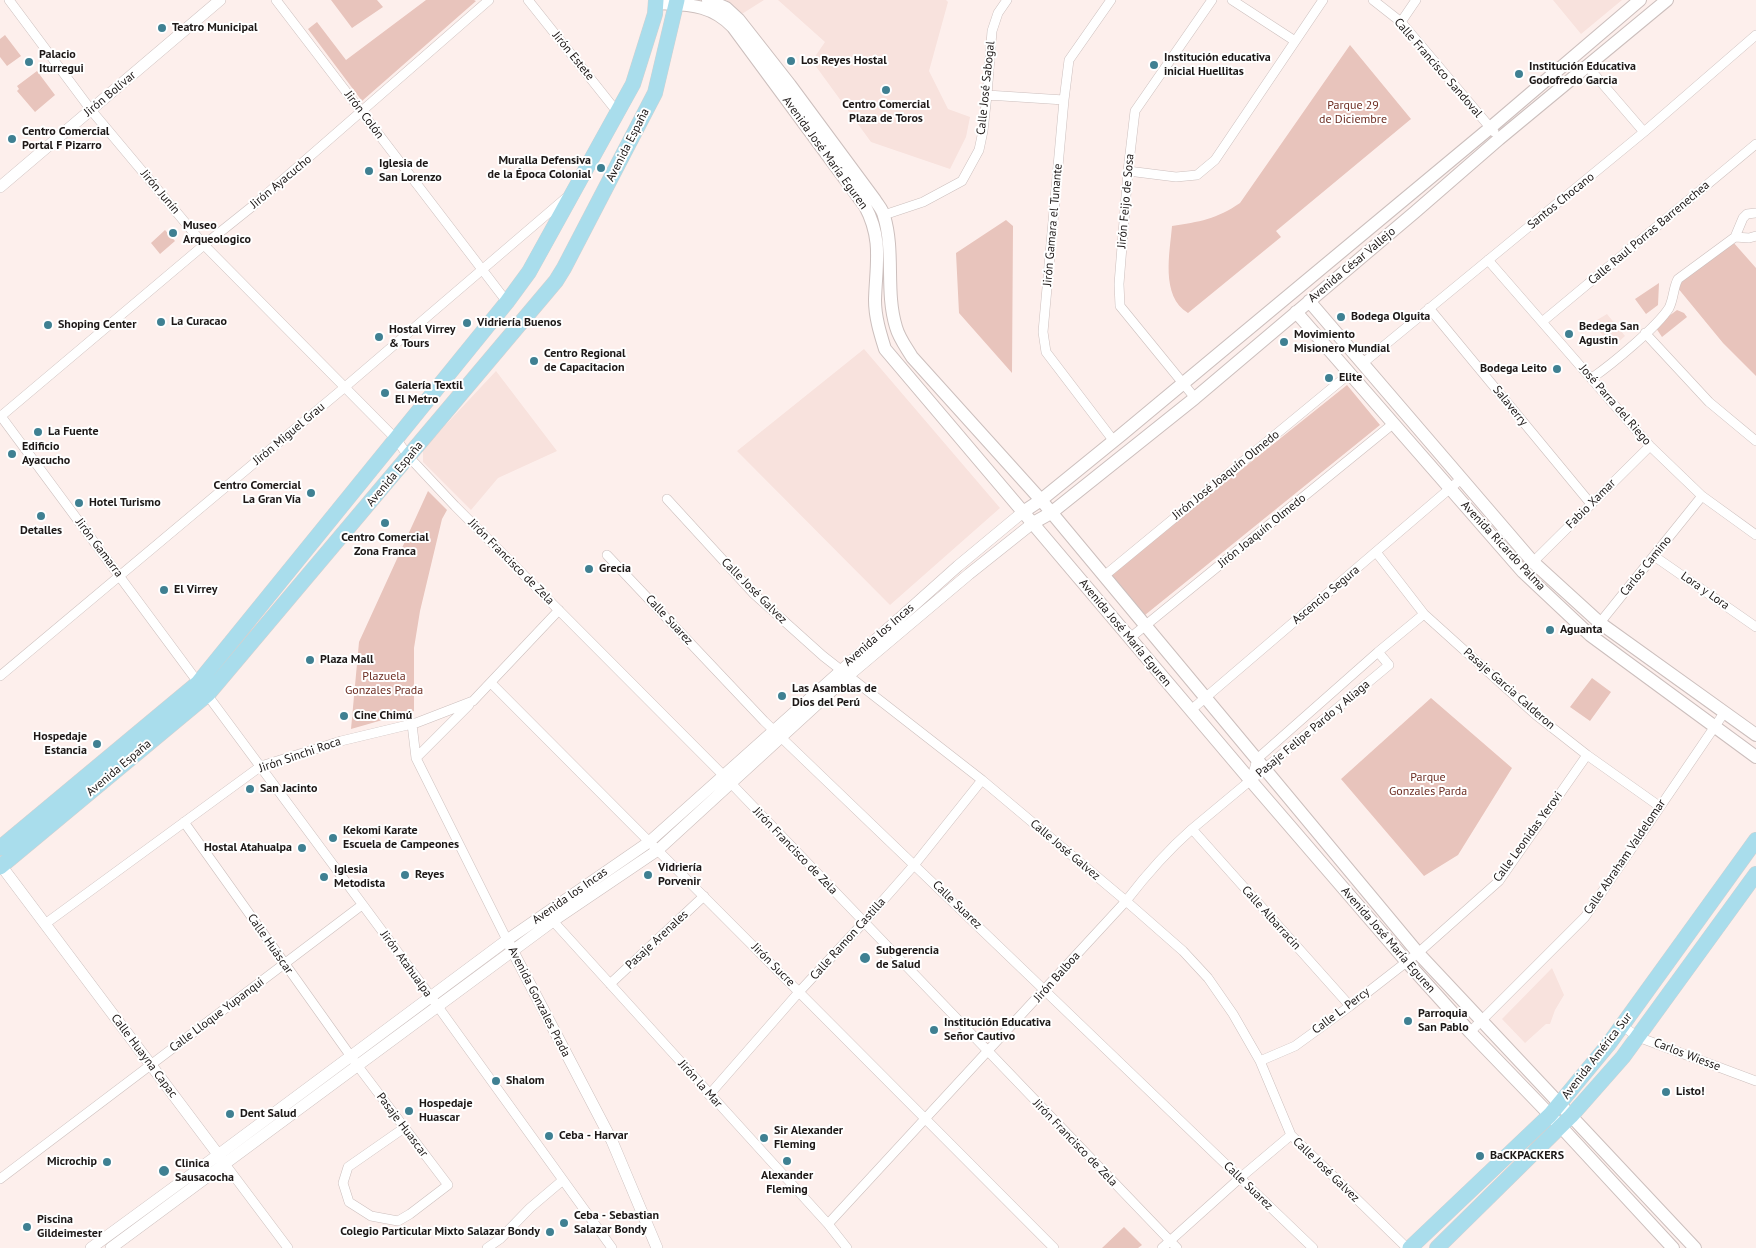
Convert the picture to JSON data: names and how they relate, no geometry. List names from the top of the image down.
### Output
{
  "streets": {
    "main road": [
      "Avenida España",
      "Avenida José María Eguren",
      "Avenida César Vallejo",
      "Avenida Ricardo Palma",
      "Avenida América Sur"
    ],
    "street": [
      "Jirón Estete",
      "Calle Francisco Sandoval",
      "Calle José Sabogal",
      "Jirón Bolívar",
      "Jirón Colón",
      "Jirón Ayacucho",
      "Jirón Junín",
      "Jirón Feijo de Sosa",
      "Santos Chocano",
      "Jirón Gamara el Tunante",
      "Calle Raul Porras Barrenechea",
      "José Parra del Riego",
      "Salaverry",
      "Jirón Miguel Grau",
      "Jirón José Joaquín Olmedo",
      "Fabio Xamar",
      "Jirón Joaquín Olmedo",
      "Jirón Gamarra",
      "Jirón Francisco de Zela",
      "Carlos Camino",
      "Calle José Galvez",
      "Lora y Lora",
      "Ascencio Segura",
      "Calle Suarez",
      "Avenida los Incas",
      "Pasaje Garcia Calderon",
      "Pasaje Felipe Pardo y Aliaga",
      "Jirón Sinchi Roca",
      "Calle Leonidas Yerovi",
      "Calle Abraham Valdelomar",
      "Calle Albarracin",
      "Calle Ramon Castilla",
      "Pasaje Arenales",
      "Calle Huáscar",
      "Jirón Atahualpa",
      "Jirón Sucre",
      "Jirón Balboa",
      "Avenida Gonzales Prada",
      "Calle L. Percy",
      "Calle Lloque Yupanqui",
      "Carlos Wiesse",
      "Calle Huayna Capac",
      "Jirón la Mar",
      "Pasaje Huascar"
    ]
  },
  "crossings": [
    ["Jirón Estete", "Avenida España"],
    ["Calle Francisco Sandoval", "Avenida César Vallejo"],
    ["Calle José Sabogal", "Avenida José María Eguren"],
    ["Jirón Bolívar", "Jirón Junín"],
    ["Jirón Colón", "Avenida España"],
    ["Jirón Colón", "Jirón Ayacucho"],
    ["Jirón Colón", "Jirón Miguel Grau"],
    ["Avenida España", "Avenida José María Eguren"],
    ["Avenida España", "Jirón Junín"],
    ["Avenida España", "Jirón Miguel Grau"],
    ["Avenida España", "Jirón Gamarra"],
    ["Avenida España", "Jirón Francisco de Zela"],
    ["Avenida España", "Jirón Atahualpa"],
    ["Avenida España", "Calle Huayna Capac"],
    ["Avenida José María Eguren", "Avenida César Vallejo"],
    ["Avenida José María Eguren", "Jirón José Joaquín Olmedo"],
    ["Avenida José María Eguren", "Jirón Joaquín Olmedo"],
    ["Avenida José María Eguren", "Ascencio Segura"],
    ["Avenida José María Eguren", "Avenida los Incas"],
    ["Avenida José María Eguren", "Pasaje Felipe Pardo y Aliaga"],
    ["Avenida José María Eguren", "Calle Leonidas Yerovi"],
    ["Avenida José María Eguren", "Calle Abraham Valdelomar"],
    ["Avenida José María Eguren", "Jirón Balboa"],
    ["Avenida José María Eguren", "Calle L. Percy"],
    ["Avenida José María Eguren", "Avenida América Sur"],
    ["Jirón Ayacucho", "Jirón Junín"],
    ["Jirón Ayacucho", "Jirón Gamarra"],
    ["Jirón Junín", "Jirón Miguel Grau"],
    ["Jirón Junín", "Jirón Francisco de Zela"],
    ["Jirón Feijo de Sosa", "Avenida César Vallejo"],
    ["Santos Chocano", "José Parra del Riego"],
    ["Santos Chocano", "Salaverry"],
    ["Santos Chocano", "Avenida Ricardo Palma"],
    ["Jirón Gamara el Tunante", "Avenida César Vallejo"],
    ["Calle Raul Porras Barrenechea", "José Parra del Riego"],
    ["Avenida César Vallejo", "Avenida Ricardo Palma"],
    ["Avenida César Vallejo", "Avenida los Incas"],
    ["José Parra del Riego", "Fabio Xamar"],
    ["José Parra del Riego", "Carlos Camino"],
    ["Salaverry", "Fabio Xamar"],
    ["Jirón Miguel Grau", "Jirón Gamarra"],
    ["Jirón José Joaquín Olmedo", "Avenida Ricardo Palma"],
    ["Fabio Xamar", "Avenida Ricardo Palma"],
    ["Jirón Joaquín Olmedo", "Avenida Ricardo Palma"],
    ["Avenida Ricardo Palma", "Carlos Camino"],
    ["Avenida Ricardo Palma", "Ascencio Segura"],
    ["Avenida Ricardo Palma", "Calle Abraham Valdelomar"],
    ["Jirón Gamarra", "Jirón Atahualpa"],
    ["Jirón Francisco de Zela", "Avenida los Incas"],
    ["Jirón Francisco de Zela", "Jirón Sinchi Roca"],
    ["Jirón Francisco de Zela", "Calle Ramon Castilla"],
    ["Jirón Francisco de Zela", "Jirón Balboa"],
    ["Carlos Camino", "Lora y Lora"],
    ["Calle José Galvez", "Avenida los Incas"],
    ["Calle José Galvez", "Calle Ramon Castilla"],
    ["Calle José Galvez", "Jirón Balboa"],
    ["Calle José Galvez", "Calle L. Percy"],
    ["Ascencio Segura", "Pasaje Garcia Calderon"],
    ["Calle Suarez", "Avenida los Incas"],
    ["Calle Suarez", "Calle Ramon Castilla"],
    ["Calle Suarez", "Jirón Balboa"],
    ["Avenida los Incas", "Calle Huáscar"],
    ["Avenida los Incas", "Jirón Atahualpa"],
    ["Avenida los Incas", "Jirón Sucre"],
    ["Avenida los Incas", "Avenida Gonzales Prada"],
    ["Avenida los Incas", "Calle Huayna Capac"],
    ["Avenida los Incas", "Jirón la Mar"],
    ["Avenida los Incas", "Pasaje Huascar"],
    ["Pasaje Garcia Calderon", "Pasaje Felipe Pardo y Aliaga"],
    ["Pasaje Garcia Calderon", "Calle Leonidas Yerovi"],
    ["Pasaje Garcia Calderon", "Calle Abraham Valdelomar"],
    ["Pasaje Felipe Pardo y Aliaga", "Jirón Balboa"],
    ["Jirón Sinchi Roca", "Calle Huáscar"],
    ["Jirón Sinchi Roca", "Jirón Atahualpa"],
    ["Jirón Sinchi Roca", "Jirón Sucre"],
    ["Jirón Sinchi Roca", "Avenida Gonzales Prada"],
    ["Jirón Sinchi Roca", "Calle Huayna Capac"],
    ["Calle Leonidas Yerovi", "Calle L. Percy"],
    ["Calle Albarracin", "Jirón Balboa"],
    ["Calle Albarracin", "Calle L. Percy"],
    ["Calle Ramon Castilla", "Jirón Sucre"],
    ["Calle Ramon Castilla", "Jirón la Mar"],
    ["Pasaje Arenales", "Jirón Sucre"],
    ["Pasaje Arenales", "Jirón la Mar"],
    ["Calle Huáscar", "Calle Lloque Yupanqui"],
    ["Calle Huáscar", "Pasaje Huascar"],
    ["Jirón Atahualpa", "Calle Lloque Yupanqui"],
    ["Jirón Sucre", "Jirón Balboa"],
    ["Jirón Balboa", "Jirón la Mar"],
    ["Calle Lloque Yupanqui", "Calle Huayna Capac"],
    ["Carlos Wiesse", "Avenida América Sur"]
  ],
  "parks": ["Parque 29 de Diciembre", "Plazuela Gonzales Prada", "Parque Gonzales Parda"],
  "places": [
    "Teatro Municipal",
    "Los Reyes Hostal",
    "Palacio Iturregui",
    "Institución educativa inicial Huellitas",
    "Institución Educativa Godofredo Garcia",
    "Centro Comercial Plaza de Toros",
    "Centro Comercial Portal F Pizarro",
    "Muralla Defensiva de la Época Colonial",
    "Iglesia de San Lorenzo",
    "Museo Arqueologico",
    "Bodega Olguita",
    "La Curacao",
    "Vidriería Buenos",
    "Shoping Center",
    "Bedega San Agustin",
    "Hostal Virrey & Tours",
    "Movimiento Misionero Mundial",
    "Centro Regional de Capacitacion",
    "Bodega Leito",
    "Elite",
    "Galería Textil El Metro",
    "La Fuente",
    "Edificio Ayacucho",
    "Centro Comercial La Gran Vía",
    "Hotel Turismo",
    "Detalles",
    "Centro Comercial Zona Franca",
    "Grecia",
    "El Virrey",
    "Aguanta",
    "Plaza Mall",
    "Las Asamblas de Dios del Perú",
    "Cine Chimú",
    "Hospedaje Estancia",
    "San Jacinto",
    "Kekomi Karate Escuela de Campeones",
    "Hostal Atahualpa",
    "Reyes",
    "Vidriería Porvenir",
    "Iglesia Metodista",
    "Subgerencia de Salud",
    "Parroquia San Pablo",
    "Institución Educativa Señor Cautivo",
    "Shalom",
    "Listo!",
    "Hospedaje Huascar",
    "Dent Salud",
    "Ceba - Harvar",
    "Sir Alexander Fleming",
    "BaCKPACKERS",
    "Alexander Fleming",
    "Microchip",
    "Clinica Sausacocha",
    "Ceba - Sebastian Salazar Bondy",
    "Piscina Gildeimester",
    "Colegio Particular Mixto Salazar Bondy"
  ]
}
